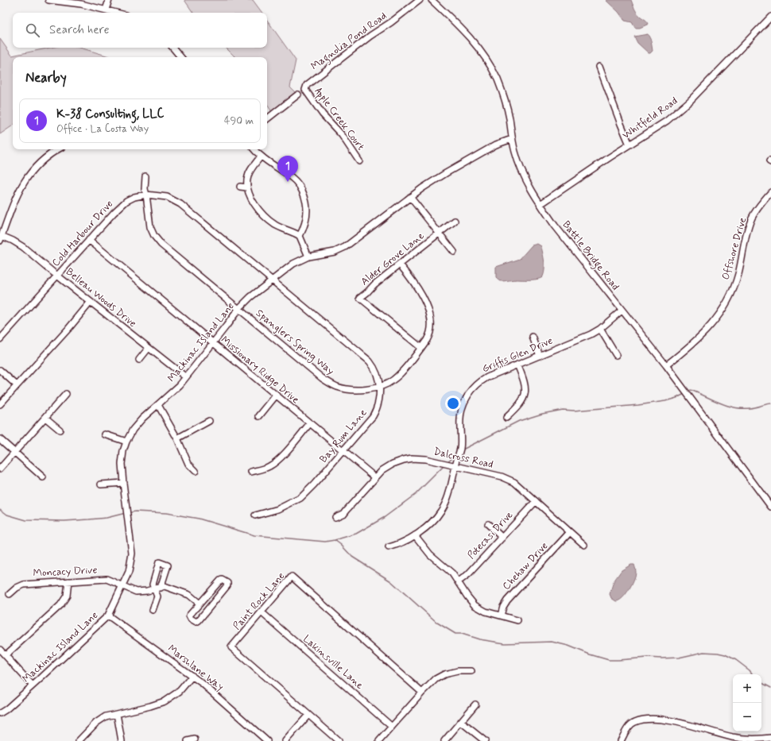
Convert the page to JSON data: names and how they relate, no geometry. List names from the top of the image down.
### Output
{
  "streets": {
    "street": [
      "Magnolia Pond Road",
      "Whitfield Road",
      "Apple Creek Court",
      "Cold Harbour Drive",
      "Offshore Drive",
      "Battle Bridge Road",
      "Alder Grove Lane",
      "Belleau Woods Drive",
      "Mackinac Island Lane",
      "Spanglers Spring Way",
      "Griffis Glen Drive",
      "Missionary Ridge Drive",
      "Bay Rum Lane",
      "Dalcross Road",
      "Potecasi Drive",
      "Chehaw Drive",
      "Moncacy Drive",
      "Paint Rock Lane",
      "Lakinsville Lane",
      "Marshlane Way"
    ]
  },
  "crossings": [
    ["Magnolia Pond Road", "Apple Creek Court"],
    ["Whitfield Road", "Battle Bridge Road"],
    ["Cold Harbour Drive", "Belleau Woods Drive"],
    ["Cold Harbour Drive", "Mackinac Island Lane"],
    ["Cold Harbour Drive", "Spanglers Spring Way"],
    ["Cold Harbour Drive", "Missionary Ridge Drive"],
    ["Cold Harbour Drive", "Bay Rum Lane"],
    ["Offshore Drive", "Battle Bridge Road"],
    ["Battle Bridge Road", "Mackinac Island Lane"],
    ["Battle Bridge Road", "Griffis Glen Drive"],
    ["Alder Grove Lane", "Spanglers Spring Way"],
    ["Belleau Woods Drive", "Mackinac Island Lane"],
    ["Mackinac Island Lane", "Spanglers Spring Way"],
    ["Mackinac Island Lane", "Missionary Ridge Drive"],
    ["Mackinac Island Lane", "Bay Rum Lane"],
    ["Mackinac Island Lane", "Moncacy Drive"],
    ["Mackinac Island Lane", "Marshlane Way"],
    ["Spanglers Spring Way", "Bay Rum Lane"],
    ["Griffis Glen Drive", "Dalcross Road"],
    ["Missionary Ridge Drive", "Bay Rum Lane"],
    ["Missionary Ridge Drive", "Dalcross Road"],
    ["Dalcross Road", "Potecasi Drive"],
    ["Dalcross Road", "Chehaw Drive"],
    ["Paint Rock Lane", "Lakinsville Lane"]
  ],
  "page": {
    "search": "Search here",
    "heading": "Nearby",
    "list": [
      {
        "mark": "1",
        "name": "K-38 Consulting, LLC",
        "note": "Office · La Costa Way",
        "value": "490 m"
      }
    ],
    "pins": "1",
    "map_buttons": ["+", "−"]
  }
}
